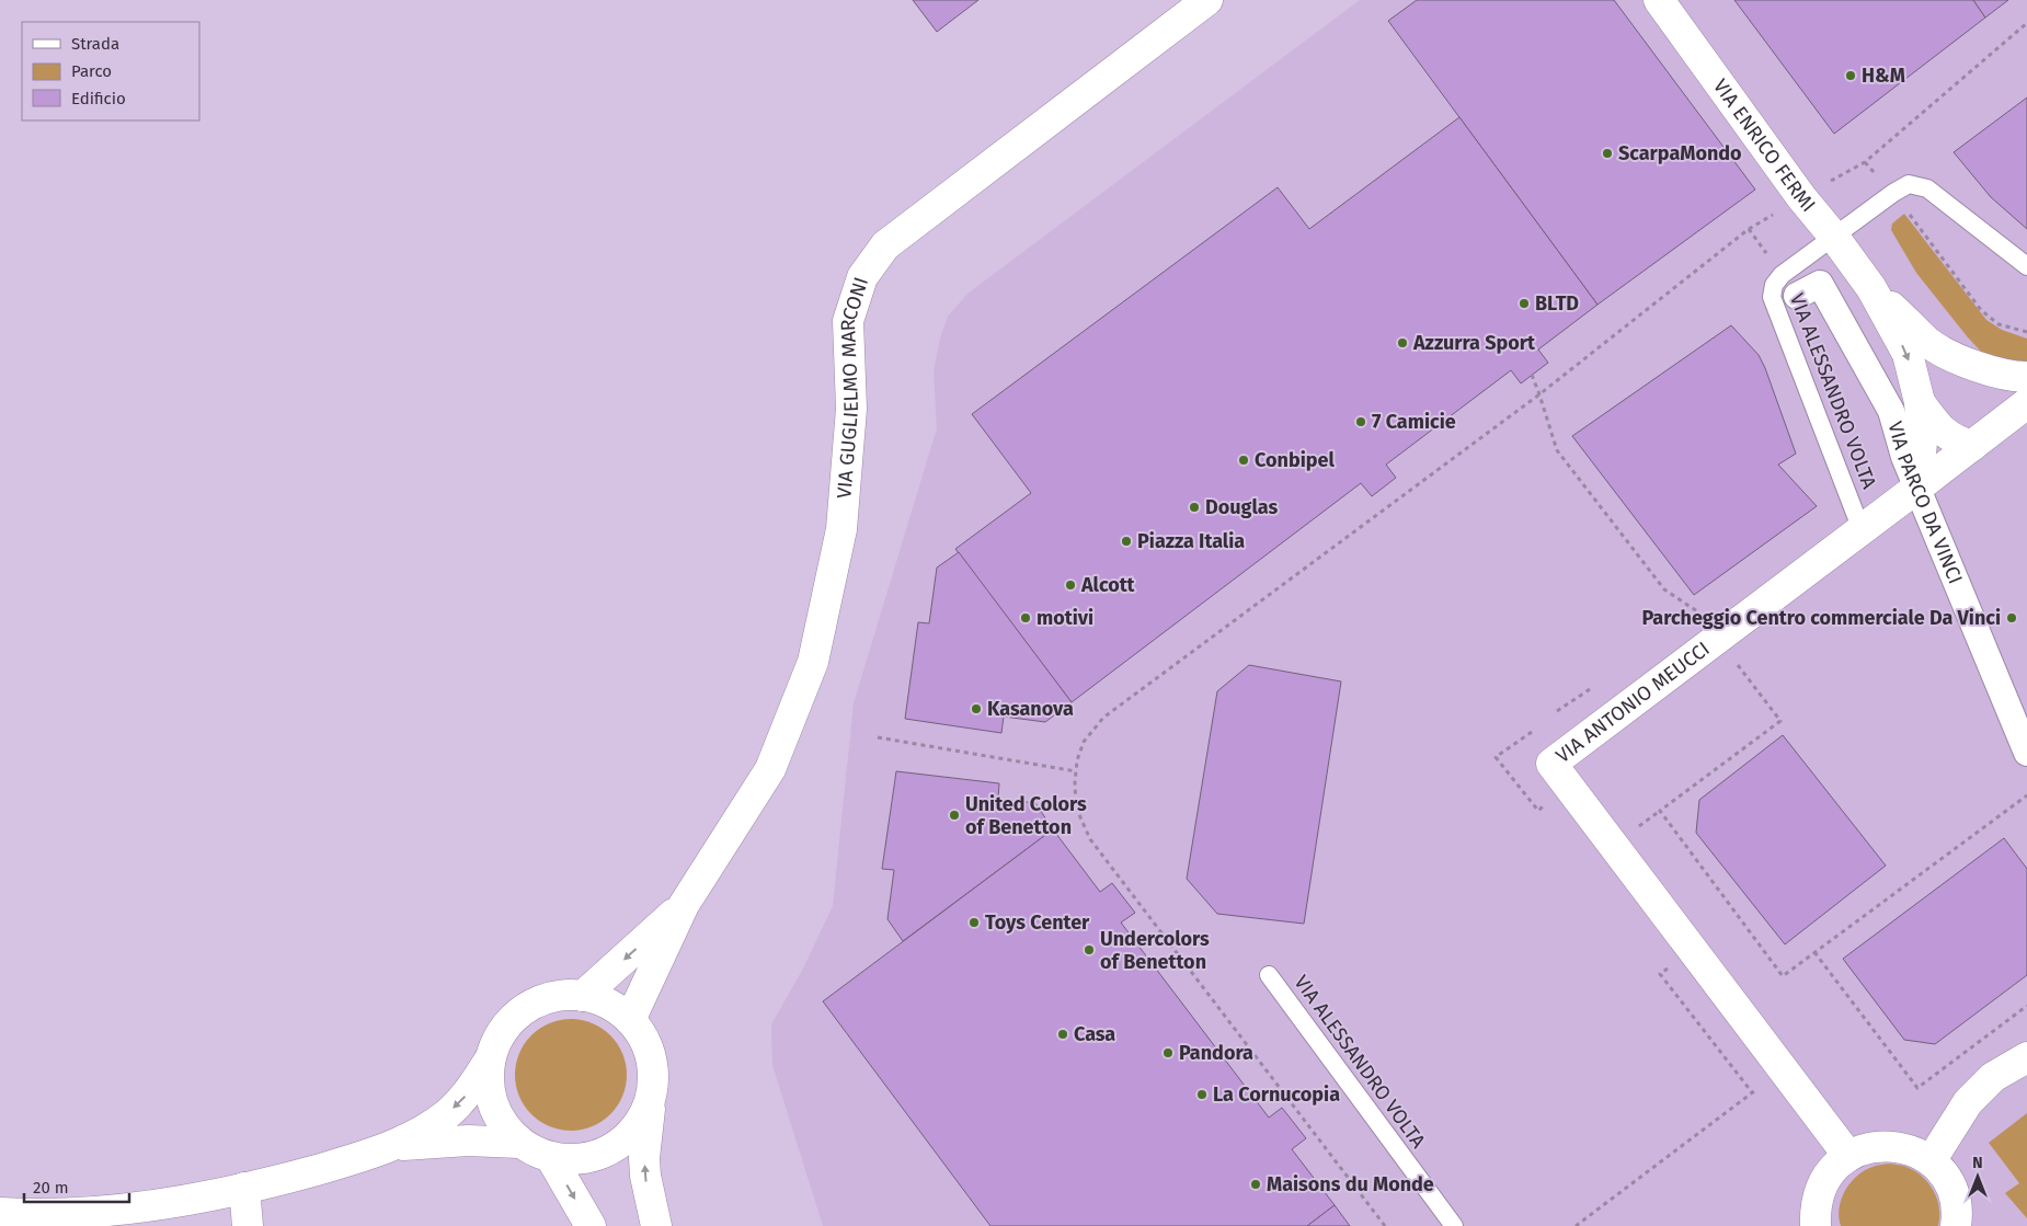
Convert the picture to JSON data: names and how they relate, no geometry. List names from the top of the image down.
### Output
{
  "streets": {
    "street": [
      "VIA ENRICO FERMI",
      "VIA GUGLIELMO MARCONI",
      "VIA PARCO DA VINCI",
      "VIA ANTONIO MEUCCI"
    ],
    "lane": ["VIA ALESSANDRO VOLTA"]
  },
  "crossings": [
    ["VIA ENRICO FERMI", "VIA ALESSANDRO VOLTA"],
    ["VIA ENRICO FERMI", "VIA PARCO DA VINCI"],
    ["VIA ENRICO FERMI", "VIA ANTONIO MEUCCI"],
    ["VIA ALESSANDRO VOLTA", "VIA ANTONIO MEUCCI"],
    ["VIA PARCO DA VINCI", "VIA ANTONIO MEUCCI"]
  ],
  "places": [
    "H&M",
    "ScarpaMondo",
    "BLTD",
    "Azzurra Sport",
    "7 Camicie",
    "Conbipel",
    "Douglas",
    "Piazza Italia",
    "Alcott",
    "motivi",
    "Parcheggio Centro commerciale Da Vinci",
    "Kasanova",
    "United Colors of Benetton",
    "Toys Center",
    "Undercolors of Benetton",
    "Casa",
    "Pandora",
    "La Cornucopia",
    "Maisons du Monde"
  ],
  "legend": ["Strada", "Parco", "Edificio"],
  "scale_bar": "20 m",
  "north": "top"
}
